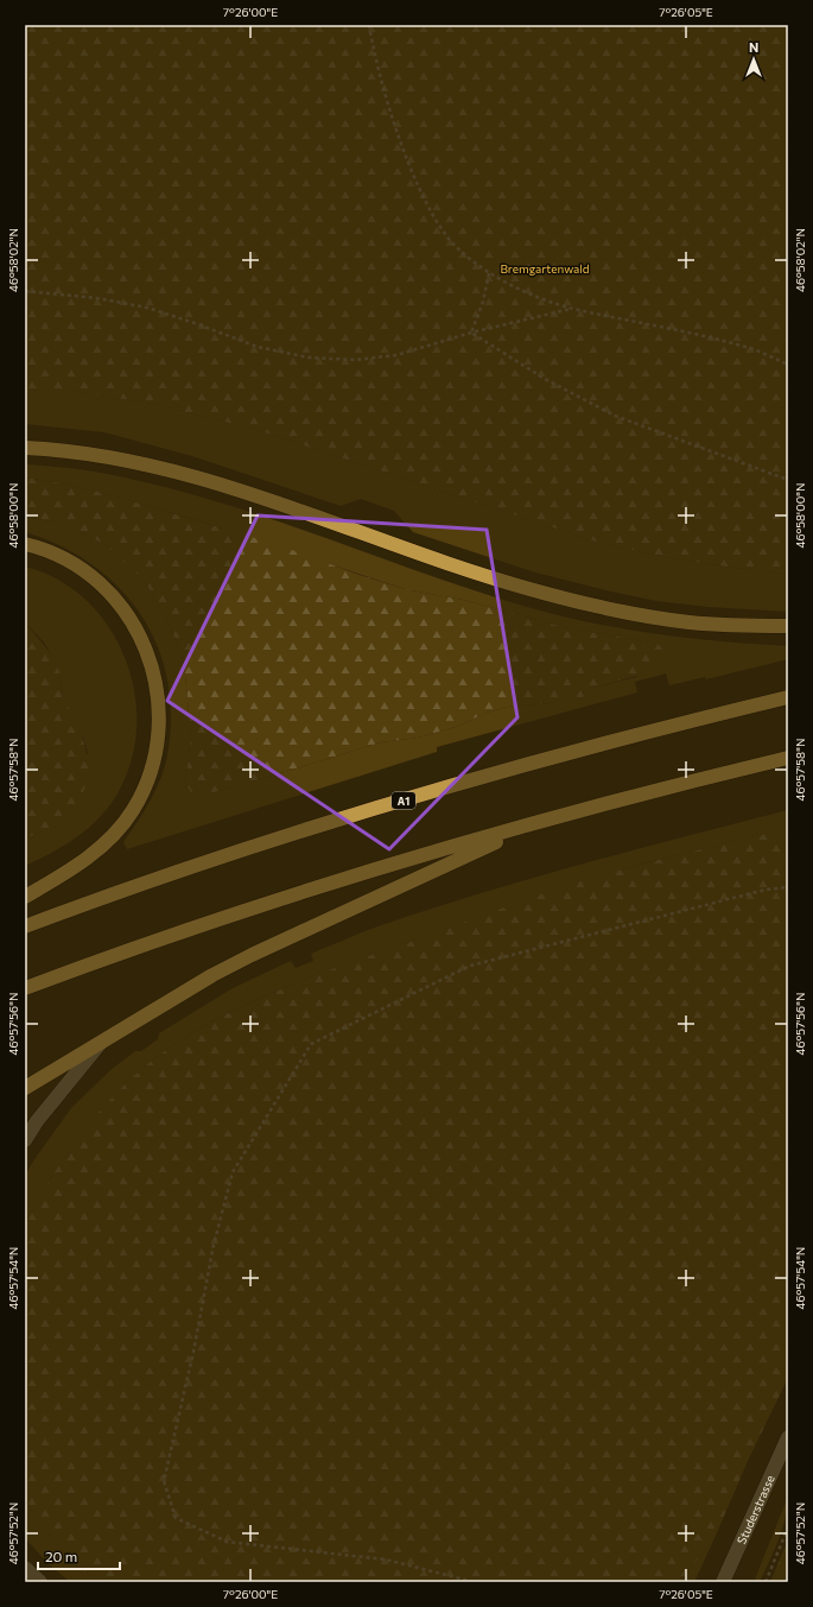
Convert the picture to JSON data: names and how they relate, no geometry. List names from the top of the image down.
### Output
{
  "streets": {
    "highway": ["A1"],
    "street": ["Studerstrasse"]
  },
  "parks": ["Bremgartenwald"],
  "scale_bar": "20 m",
  "north": "top",
  "coordinates": [
    "7°26'00\"E",
    "7°26'05\"E",
    "46°58'02\"N",
    "46°58'00\"N",
    "46°57'58\"N",
    "46°57'56\"N",
    "46°57'54\"N",
    "46°57'52\"N"
  ]
}
